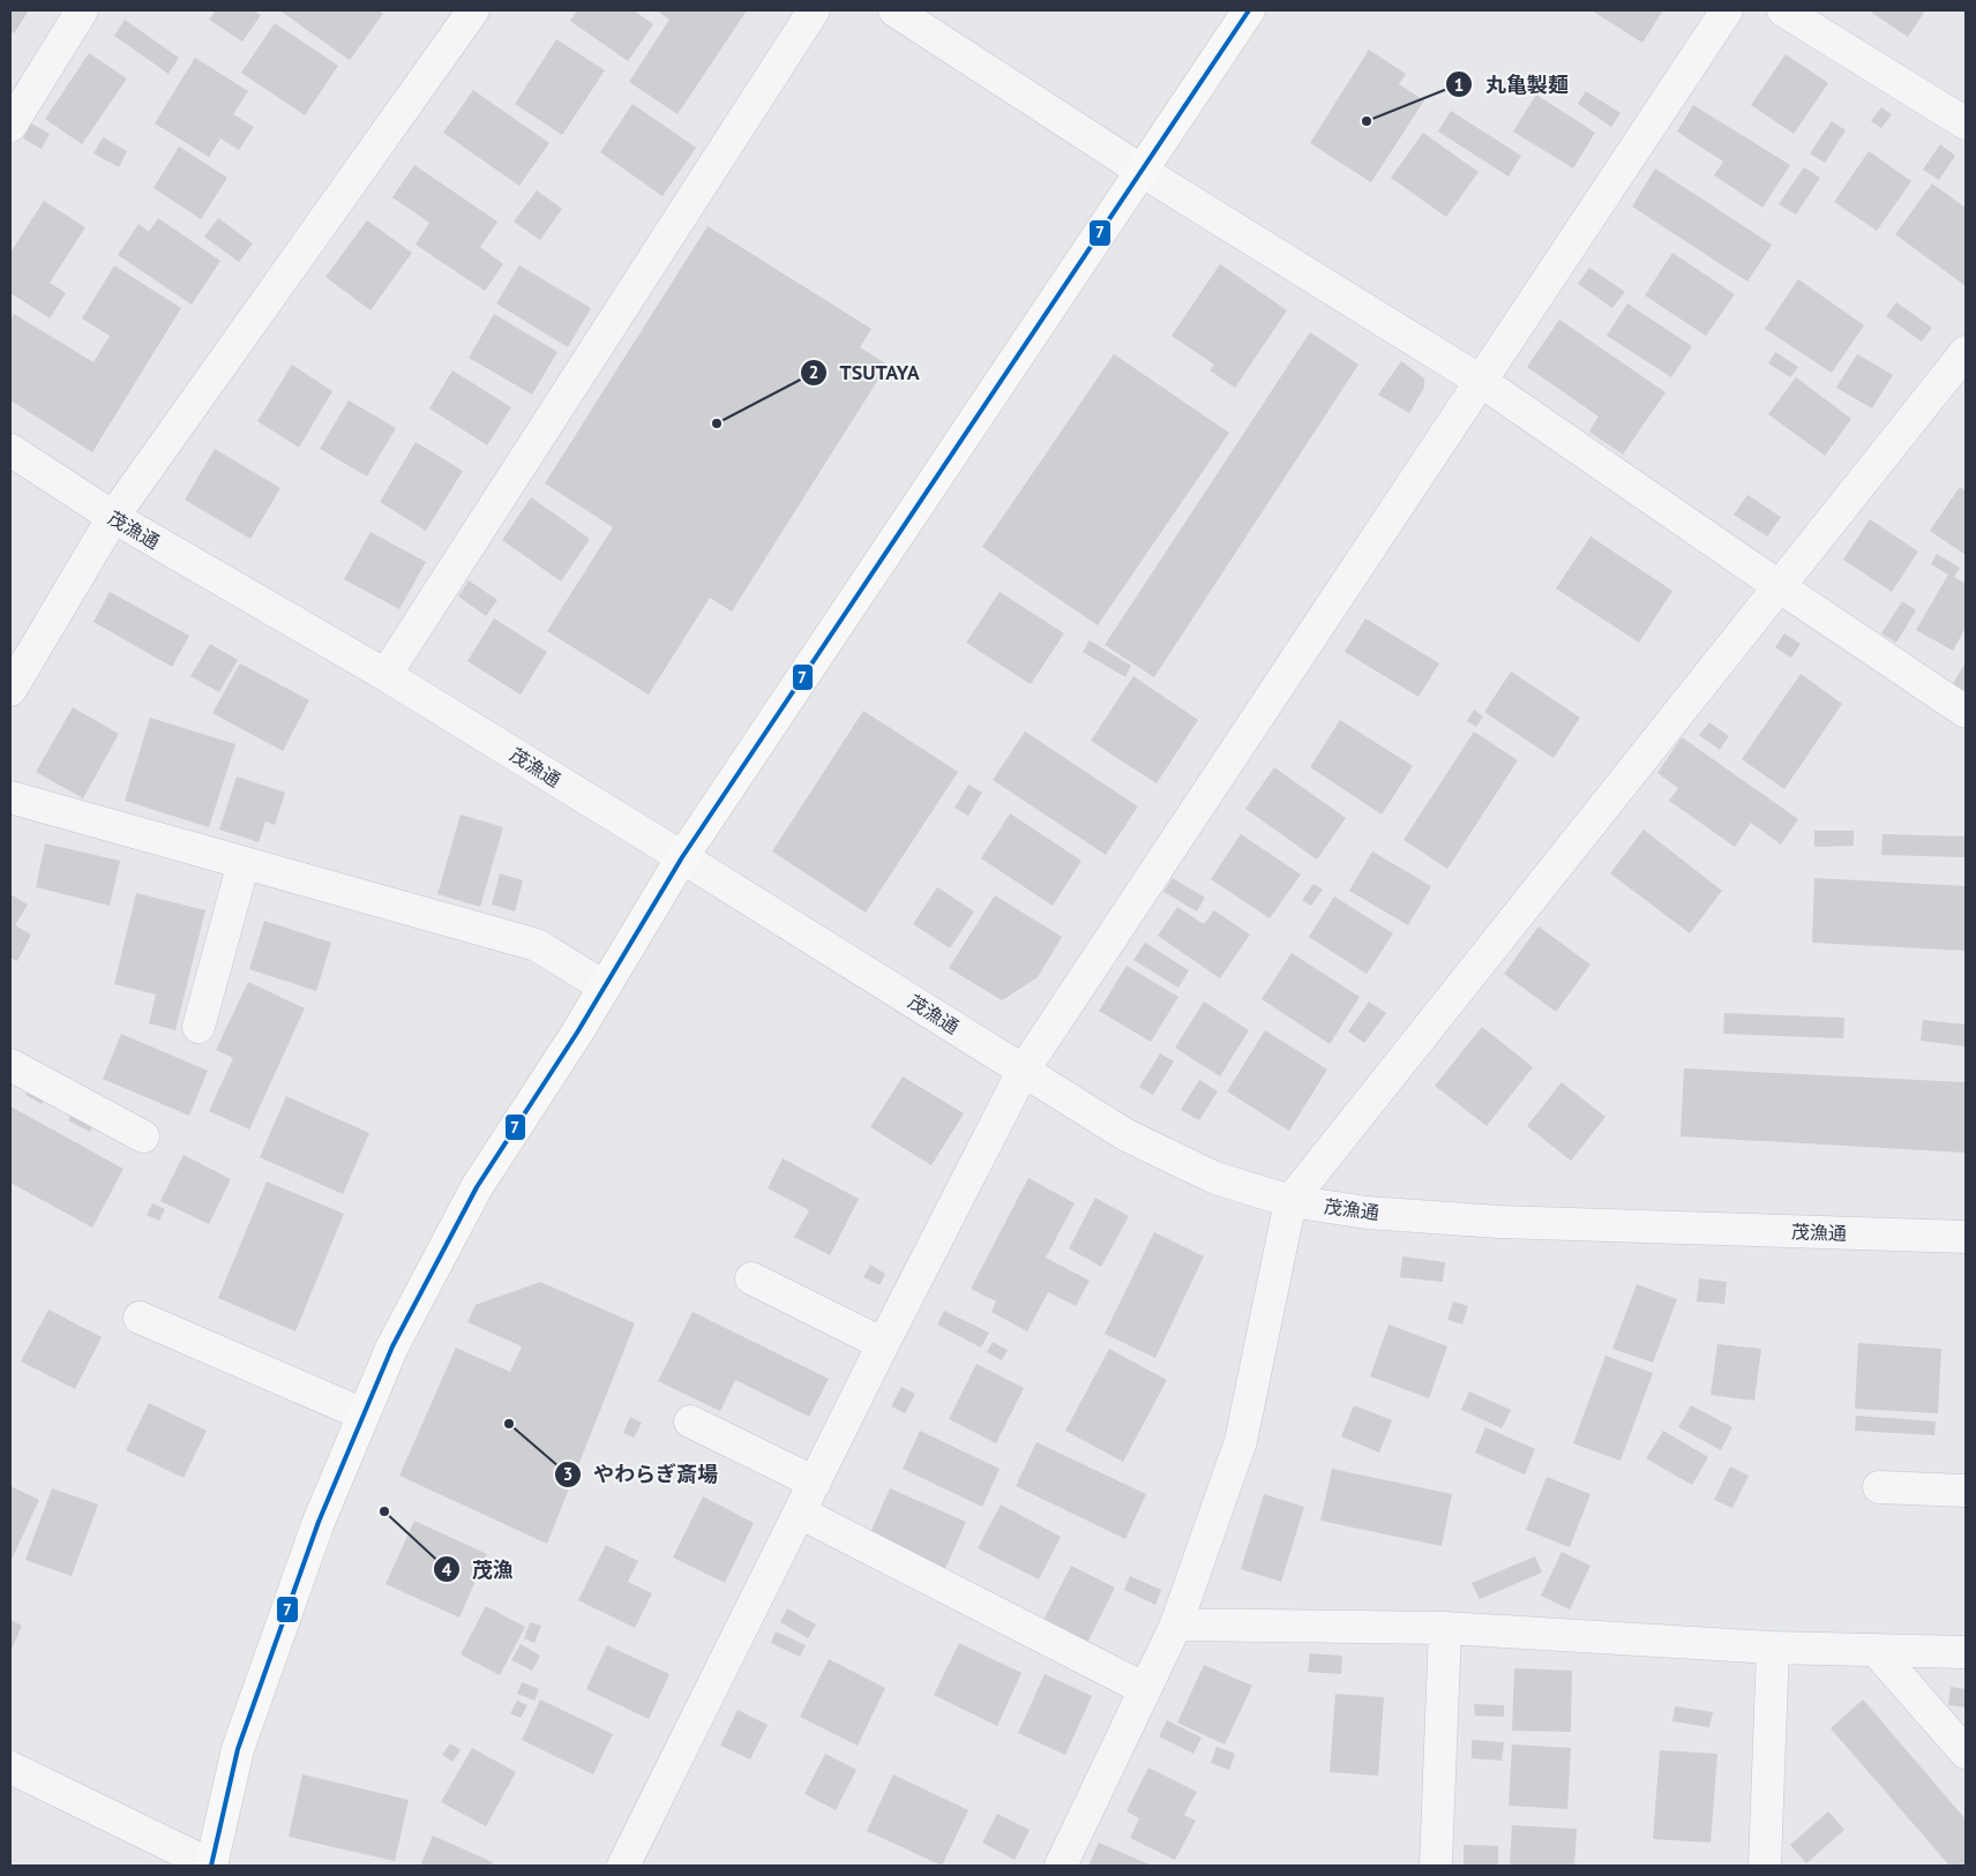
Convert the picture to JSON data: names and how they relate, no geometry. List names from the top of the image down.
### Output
{
  "streets": {
    "street": ["茂漁通"]
  },
  "places": [
    "丸亀製麺",
    "TSUTAYA",
    "やわらぎ斎場",
    "茂漁"
  ],
  "lines": ["transit line 7"]
}
